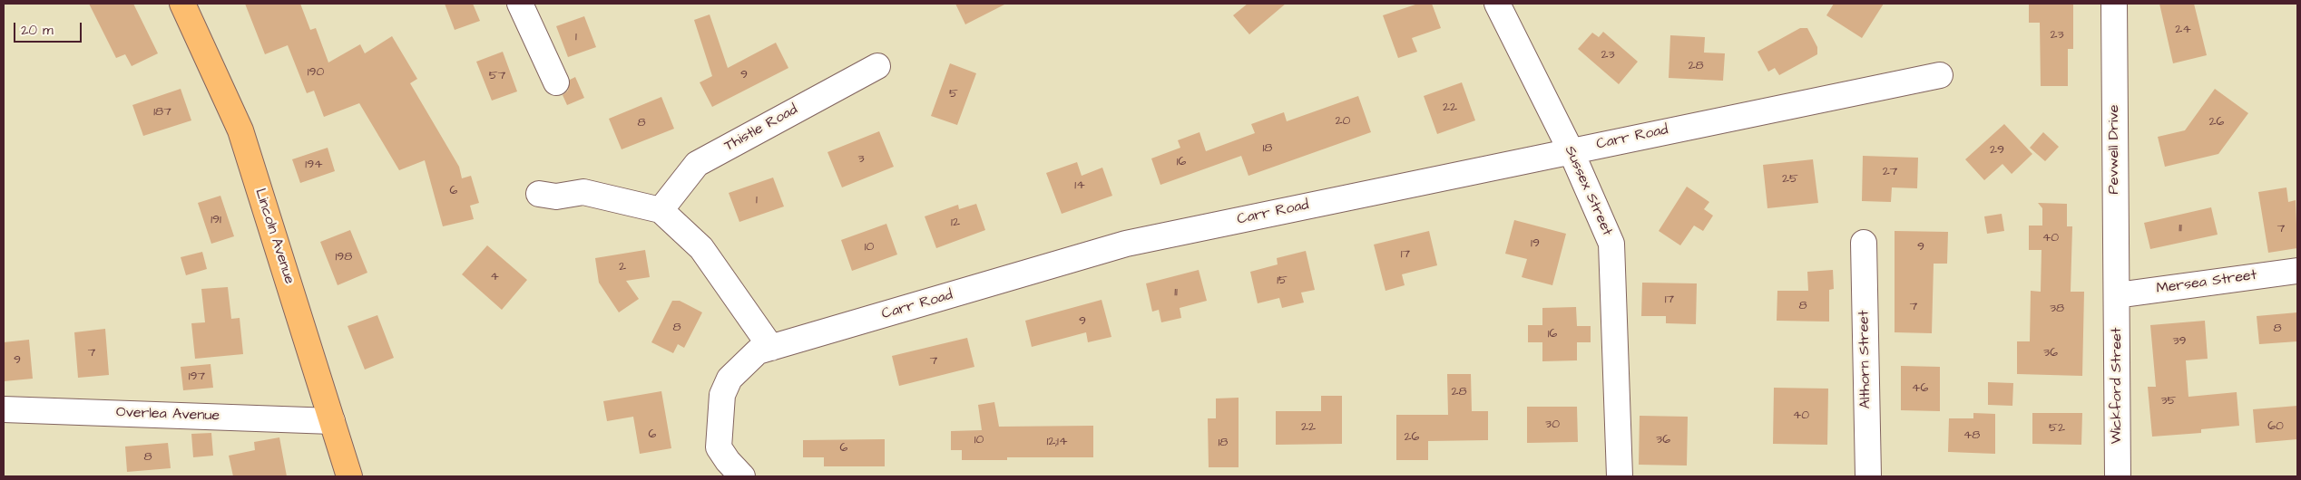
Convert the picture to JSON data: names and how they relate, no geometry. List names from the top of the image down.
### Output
{
  "streets": {
    "main road": ["Lincoln Avenue"],
    "street": [
      "Thistle Road",
      "Carr Road",
      "Pevwell Drive",
      "Sussex Street",
      "Mersea Street",
      "Althorn Street",
      "Wickford Street",
      "Overlea Avenue"
    ]
  },
  "crossings": [
    ["Carr Road", "Sussex Street"],
    ["Pevwell Drive", "Mersea Street"],
    ["Pevwell Drive", "Wickford Street"],
    ["Lincoln Avenue", "Overlea Avenue"],
    ["Mersea Street", "Wickford Street"]
  ],
  "house_numbers": [
    "24",
    "23",
    "1",
    "23",
    "28",
    "190",
    "9",
    "57",
    "5",
    "22",
    "187",
    "20",
    "26",
    "8",
    "18",
    "29",
    "3",
    "16",
    "194",
    "27",
    "25",
    "14",
    "6",
    "1",
    "191",
    "12",
    "11",
    "7",
    "40",
    "19",
    "10",
    "9",
    "17",
    "198",
    "2",
    "4",
    "15",
    "11",
    "17",
    "8",
    "7",
    "38",
    "9",
    "8",
    "8",
    "16",
    "39",
    "7",
    "36",
    "9",
    "7",
    "197",
    "46",
    "28",
    "35",
    "40",
    "30",
    "60",
    "22",
    "52",
    "6",
    "48",
    "26",
    "10",
    "36",
    "12;14",
    "18",
    "6",
    "8"
  ],
  "scale_bar": "20 m"
}
